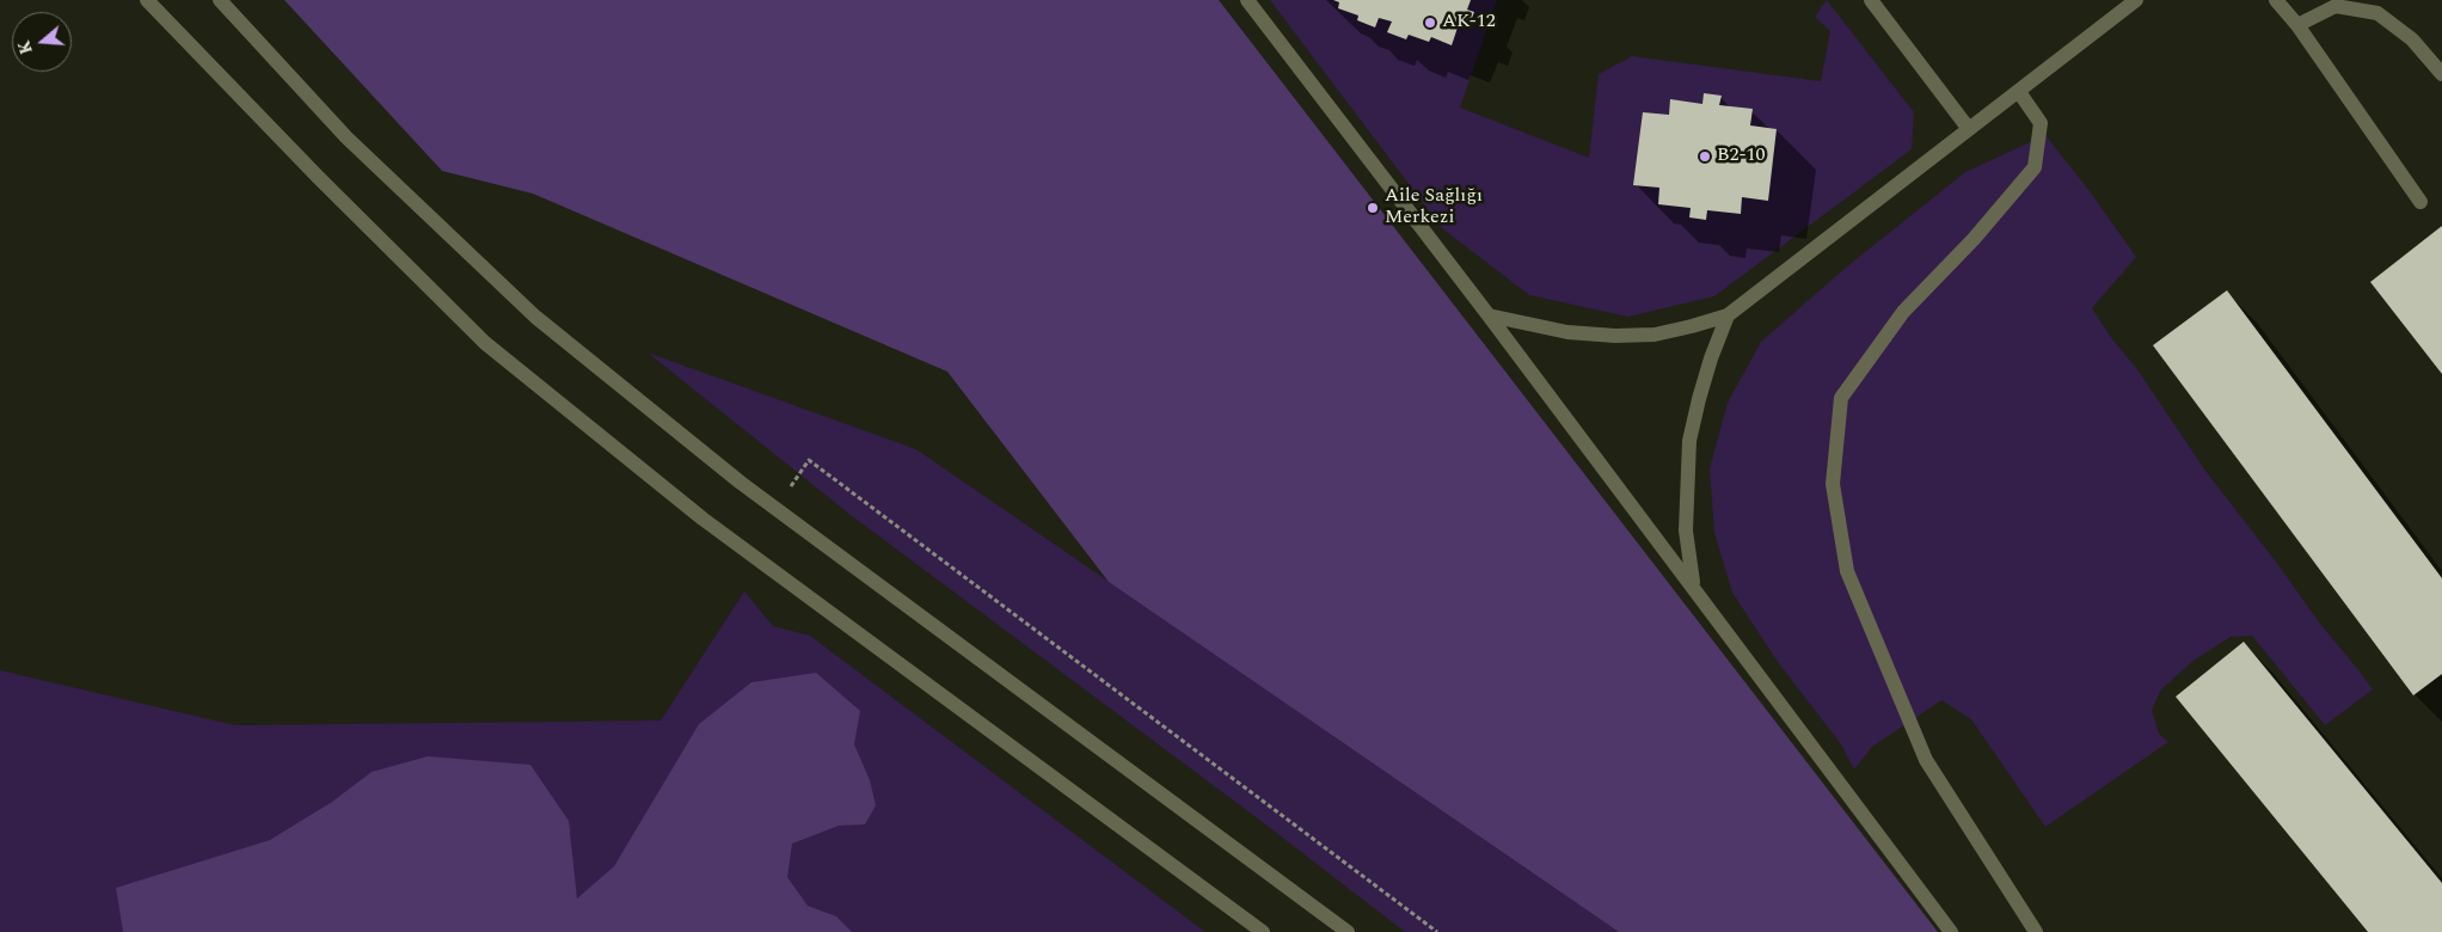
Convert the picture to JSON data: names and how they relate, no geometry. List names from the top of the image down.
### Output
{
  "places": ["AK-12", "B2-10", "Aile Sağlığı Merkezi"],
  "north": "left"
}
